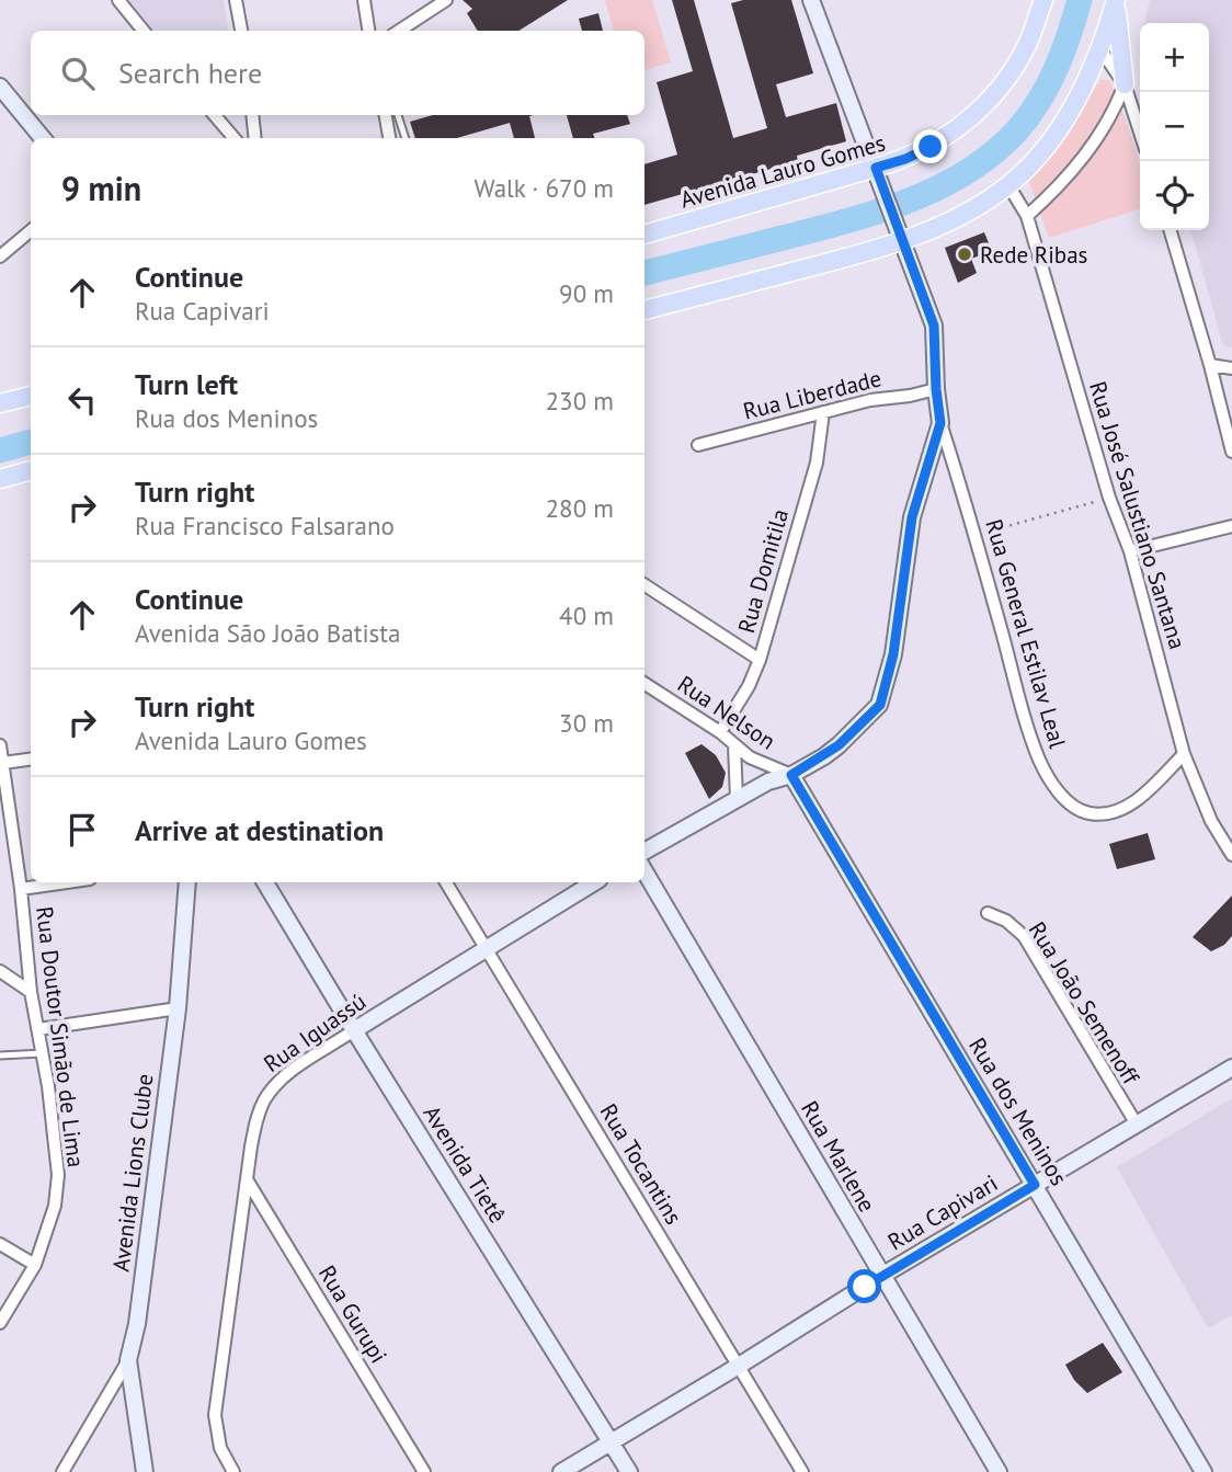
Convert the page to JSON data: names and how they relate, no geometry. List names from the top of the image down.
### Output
{
  "streets": {
    "main road": ["Avenida Lauro Gomes"],
    "street": [
      "Rua Liberdade",
      "Rua José Salustiano Santana",
      "Rua Domitila",
      "Rua General Estilav Leal",
      "Rua Nelson",
      "Rua João Semenoff",
      "Rua Iguassú",
      "Rua Doutor Simão de Lima",
      "Rua dos Meninos",
      "Rua Marlene",
      "Avenida Tietê",
      "Rua Tocantins",
      "Avenida Lions Clube",
      "Rua Capivari",
      "Rua Gurupi"
    ]
  },
  "crossings": [
    ["Rua Liberdade", "Rua Domitila"],
    ["Rua José Salustiano Santana", "Rua General Estilav Leal"],
    ["Rua Domitila", "Rua Nelson"],
    ["Rua Nelson", "Rua dos Meninos"],
    ["Rua João Semenoff", "Rua Capivari"],
    ["Rua Iguassú", "Avenida Tietê"],
    ["Rua Iguassú", "Rua Tocantins"],
    ["Rua Iguassú", "Rua Gurupi"],
    ["Rua dos Meninos", "Rua Capivari"],
    ["Rua Marlene", "Rua Capivari"],
    ["Avenida Tietê", "Rua Capivari"],
    ["Rua Tocantins", "Rua Capivari"]
  ],
  "places": ["Rede Ribas"],
  "page": {
    "map_buttons": ["+", "−"],
    "search": "Search here",
    "heading": ["9 min", "Walk · 670 m"],
    "list": [
      ["Continue", "Rua Capivari", "90 m"],
      ["Turn left", "Rua dos Meninos", "230 m"],
      ["Turn right", "Rua Francisco Falsarano", "280 m"],
      ["Continue", "Avenida São João Batista", "40 m"],
      ["Turn right", "Avenida Lauro Gomes", "30 m"],
      "Arrive at destination"
    ]
  }
}
